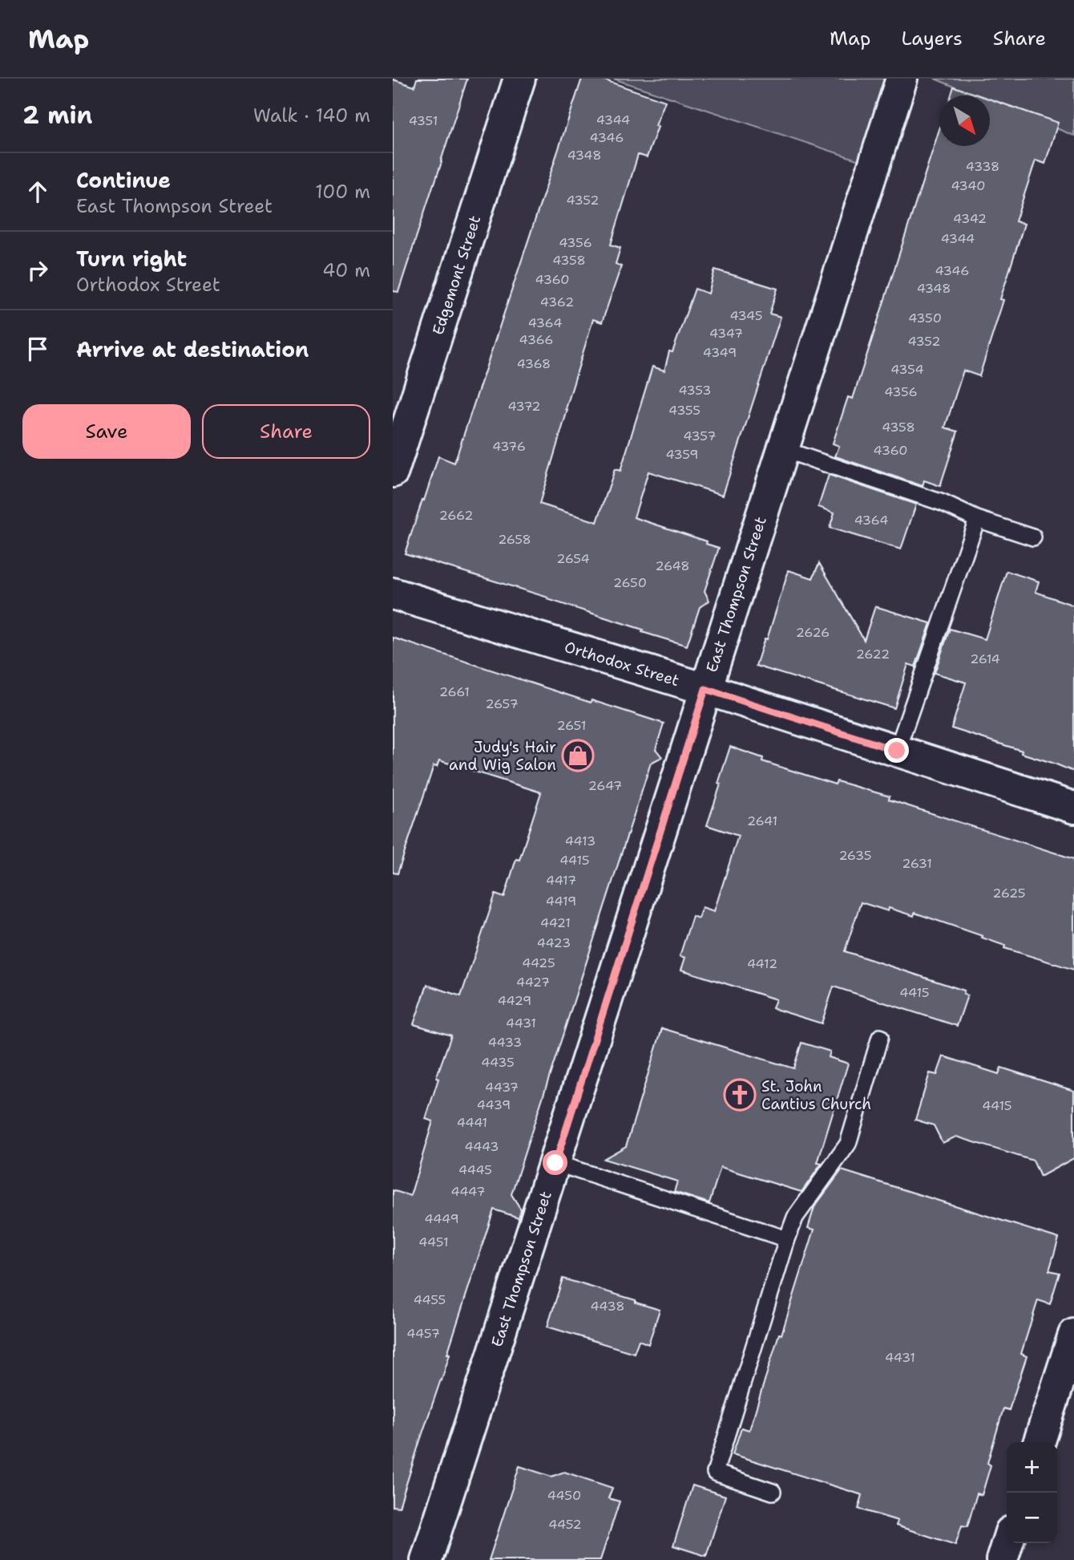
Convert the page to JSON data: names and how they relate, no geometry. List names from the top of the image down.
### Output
{
  "streets": {
    "street": ["Edgemont Street", "East Thompson Street", "Orthodox Street"]
  },
  "crossings": [
    ["East Thompson Street", "Orthodox Street"]
  ],
  "places": {
    "shop": ["Judy's Hair and Wig Salon"],
    "church": ["St. John Cantius Church"]
  },
  "house_numbers": [
    "4344",
    "4351",
    "4346",
    "4348",
    "4338",
    "4340",
    "4352",
    "4342",
    "4344",
    "4356",
    "4358",
    "4346",
    "4360",
    "4348",
    "4362",
    "4345",
    "4350",
    "4364",
    "4347",
    "4366",
    "4352",
    "4349",
    "4368",
    "4354",
    "4353",
    "4356",
    "4372",
    "4355",
    "4358",
    "4357",
    "4376",
    "4360",
    "4359",
    "2662",
    "4364",
    "2658",
    "2654",
    "2648",
    "2650",
    "2626",
    "2622",
    "2614",
    "2661",
    "2657",
    "2651",
    "2647",
    "2641",
    "4413",
    "2635",
    "4415",
    "2631",
    "4417",
    "2625",
    "4419",
    "4421",
    "4423",
    "4425",
    "4412",
    "4427",
    "4415",
    "4429",
    "4431",
    "4433",
    "4435",
    "4437",
    "4439",
    "4415",
    "4441",
    "4443",
    "4445",
    "4447",
    "4449",
    "4451",
    "4455",
    "4438",
    "4457",
    "4431",
    "4450",
    "4452"
  ],
  "north": "bottom right",
  "page": {
    "header": "Map",
    "nav": ["Map", "Layers", "Share"],
    "heading": ["2 min", "Walk · 140 m"],
    "list": [
      ["Continue", "East Thompson Street", "100 m"],
      ["Turn right", "Orthodox Street", "40 m"],
      "Arrive at destination"
    ],
    "buttons": ["Save", "Share"],
    "map_buttons": ["+", "−"]
  }
}
